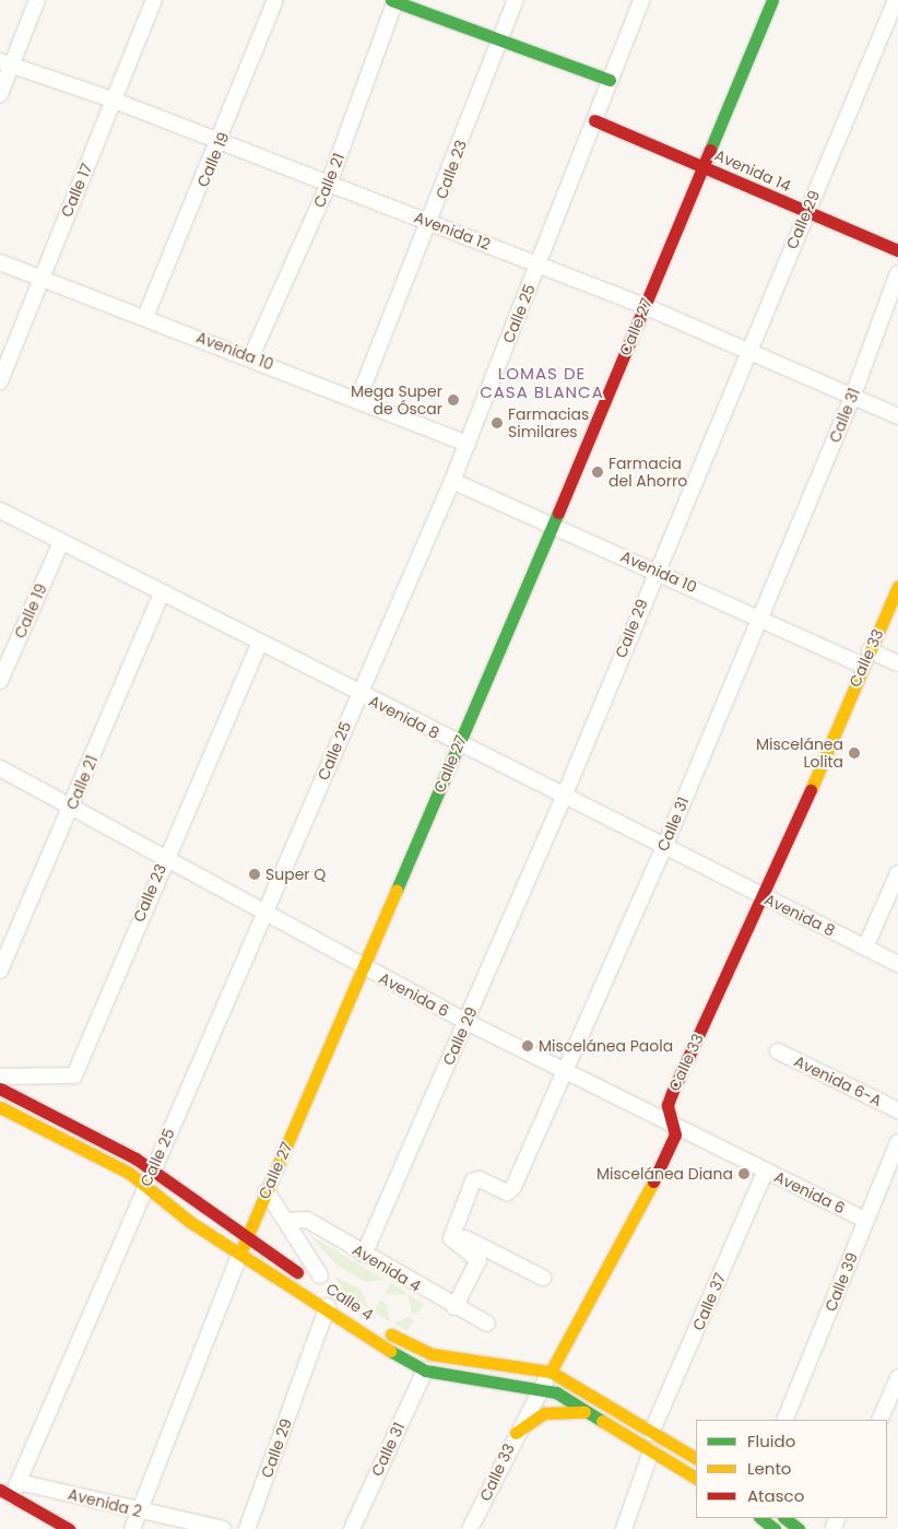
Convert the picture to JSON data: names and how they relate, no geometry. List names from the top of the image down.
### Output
{
  "streets": {
    "main road": [
      "Avenida 14",
      "Calle 27",
      "Calle 33",
      "Calle 4"
    ],
    "street": [
      "Calle 19",
      "Calle 23",
      "Calle 21",
      "Calle 17",
      "Calle 29",
      "Avenida 12",
      "Calle 25",
      "Avenida 10",
      "Calle 31",
      "Avenida 8",
      "Avenida 6",
      "Avenida 6-A",
      "Avenida 4",
      "Calle 39",
      "Calle 37",
      "Avenida 2"
    ]
  },
  "crossings": [
    ["Calle 19", "Avenida 12"],
    ["Calle 19", "Avenida 10"],
    ["Calle 19", "Avenida 8"],
    ["Calle 23", "Avenida 12"],
    ["Calle 23", "Avenida 10"],
    ["Calle 23", "Avenida 8"],
    ["Calle 23", "Avenida 6"],
    ["Avenida 14", "Calle 29"],
    ["Avenida 14", "Calle 25"],
    ["Avenida 14", "Calle 27"],
    ["Calle 21", "Avenida 12"],
    ["Calle 21", "Avenida 10"],
    ["Calle 21", "Avenida 8"],
    ["Calle 21", "Avenida 6"],
    ["Calle 17", "Avenida 12"],
    ["Calle 17", "Avenida 10"],
    ["Calle 29", "Avenida 12"],
    ["Calle 29", "Avenida 10"],
    ["Calle 29", "Avenida 8"],
    ["Calle 29", "Avenida 6"],
    ["Calle 29", "Avenida 4"],
    ["Calle 29", "Calle 4"],
    ["Avenida 12", "Calle 25"],
    ["Avenida 12", "Calle 27"],
    ["Avenida 12", "Calle 31"],
    ["Calle 25", "Avenida 10"],
    ["Calle 25", "Avenida 8"],
    ["Calle 25", "Avenida 6"],
    ["Calle 25", "Calle 4"],
    ["Calle 25", "Avenida 2"],
    ["Calle 27", "Avenida 10"],
    ["Calle 27", "Avenida 8"],
    ["Calle 27", "Avenida 6"],
    ["Calle 27", "Calle 4"],
    ["Calle 27", "Avenida 2"],
    ["Avenida 10", "Calle 31"],
    ["Avenida 10", "Calle 33"],
    ["Calle 31", "Avenida 8"],
    ["Calle 31", "Avenida 6"],
    ["Calle 31", "Calle 4"],
    ["Calle 33", "Avenida 8"],
    ["Calle 33", "Avenida 6"],
    ["Calle 33", "Calle 4"],
    ["Avenida 6", "Calle 39"],
    ["Avenida 6", "Calle 37"],
    ["Calle 4", "Calle 37"]
  ],
  "districts": ["LOMAS DE CASA BLANCA"],
  "places": [
    "Mega Super de Óscar",
    "Farmacias Similares",
    "Farmacia del Ahorro",
    "Miscelánea Lolita",
    "Super Q",
    "Miscelánea Paola",
    "Miscelánea Diana"
  ],
  "legend": ["Fluido", "Lento", "Atasco"]
}
